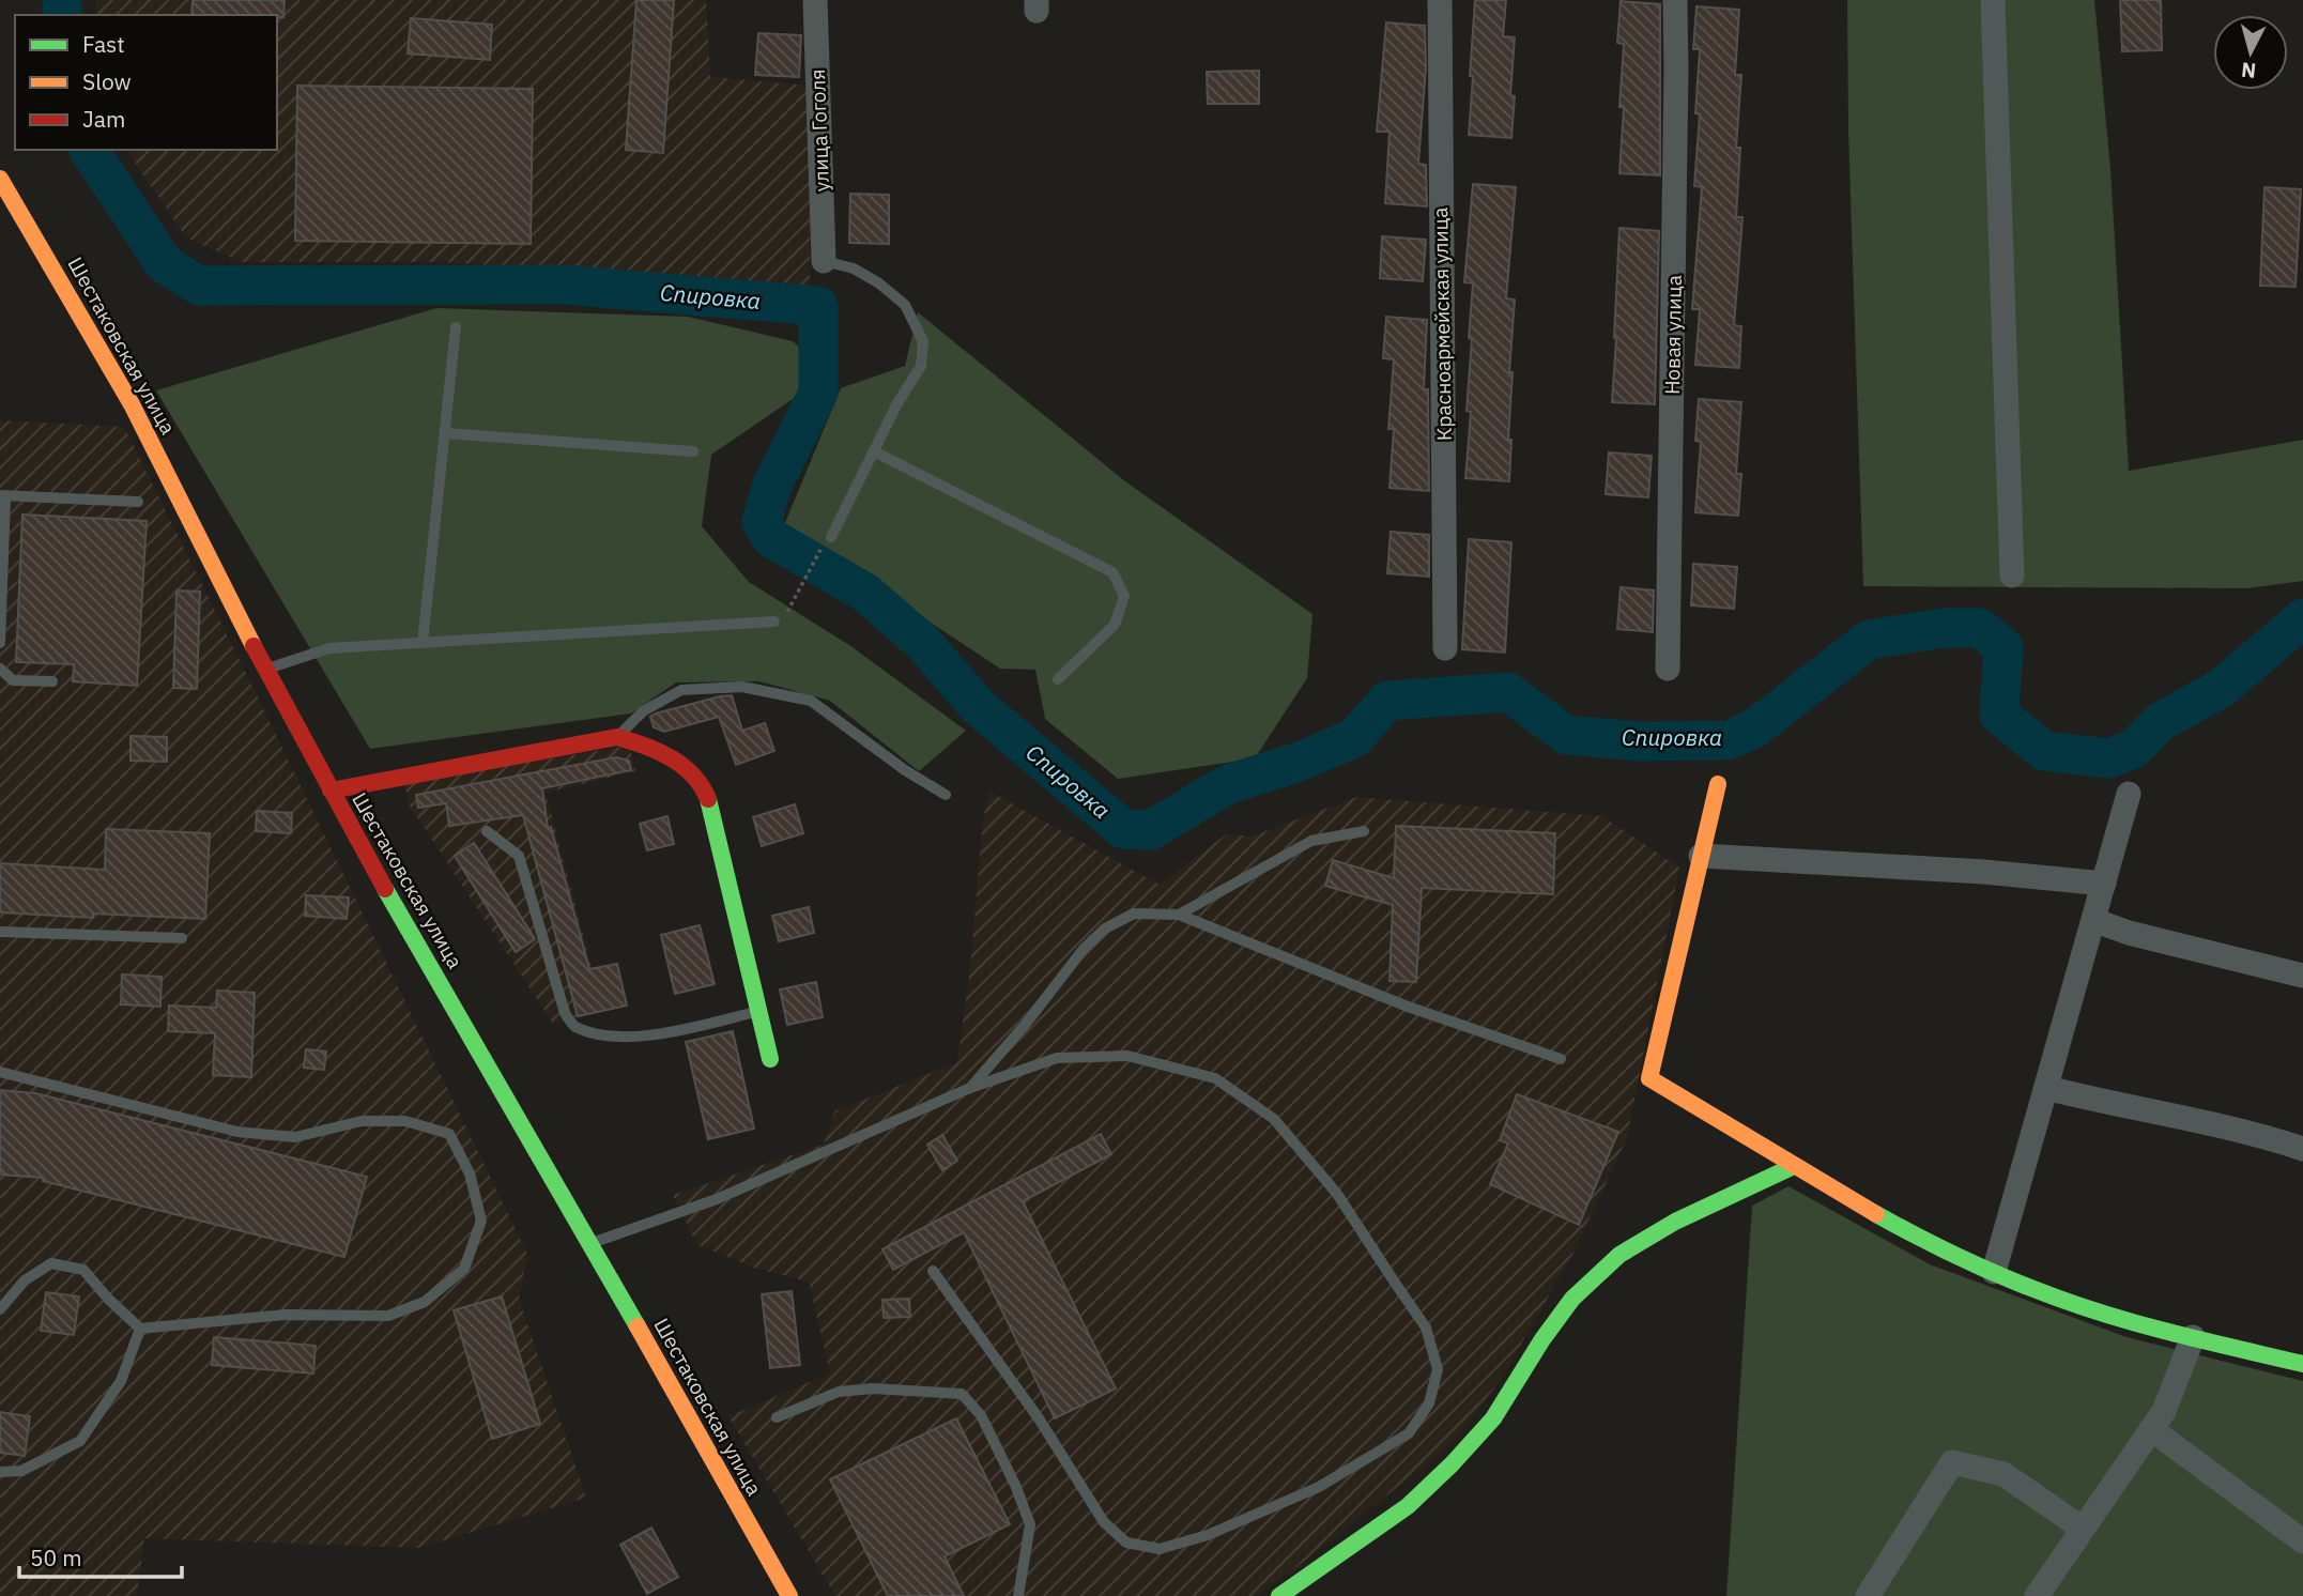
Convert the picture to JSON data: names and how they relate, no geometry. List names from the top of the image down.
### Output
{
  "streets": {
    "street": [
      "улица Гоголя",
      "Красноармейская улица",
      "Новая улица",
      "Шестаковская улица"
    ]
  },
  "water": ["Спировка"],
  "legend": ["Fast", "Slow", "Jam"],
  "scale_bar": "50 m",
  "north": "bottom"
}
